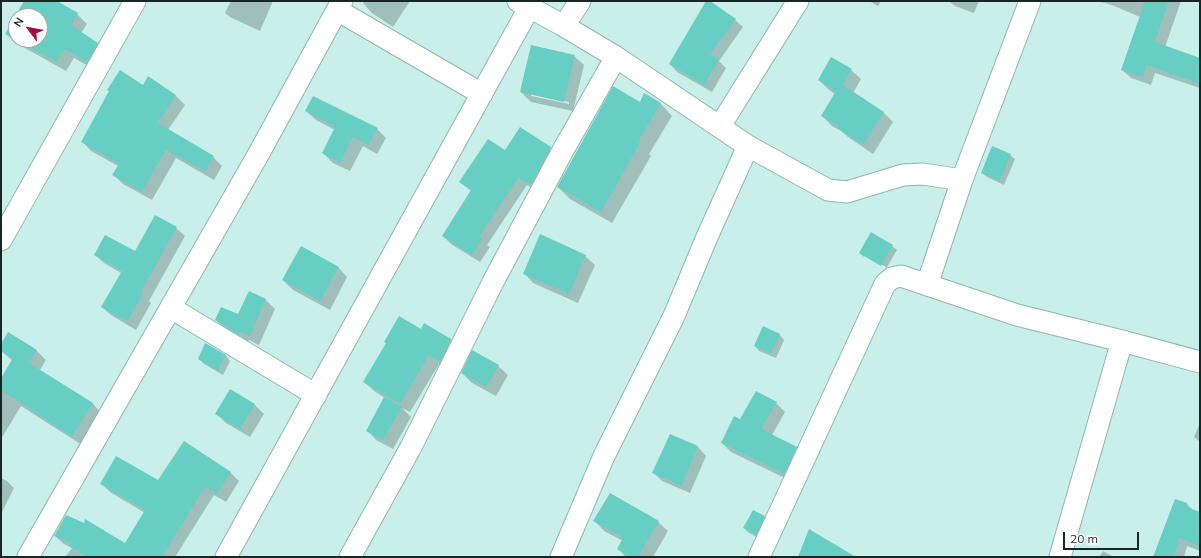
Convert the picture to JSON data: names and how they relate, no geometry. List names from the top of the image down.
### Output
{
  "scale_bar": "20 m",
  "north": "top left"
}
